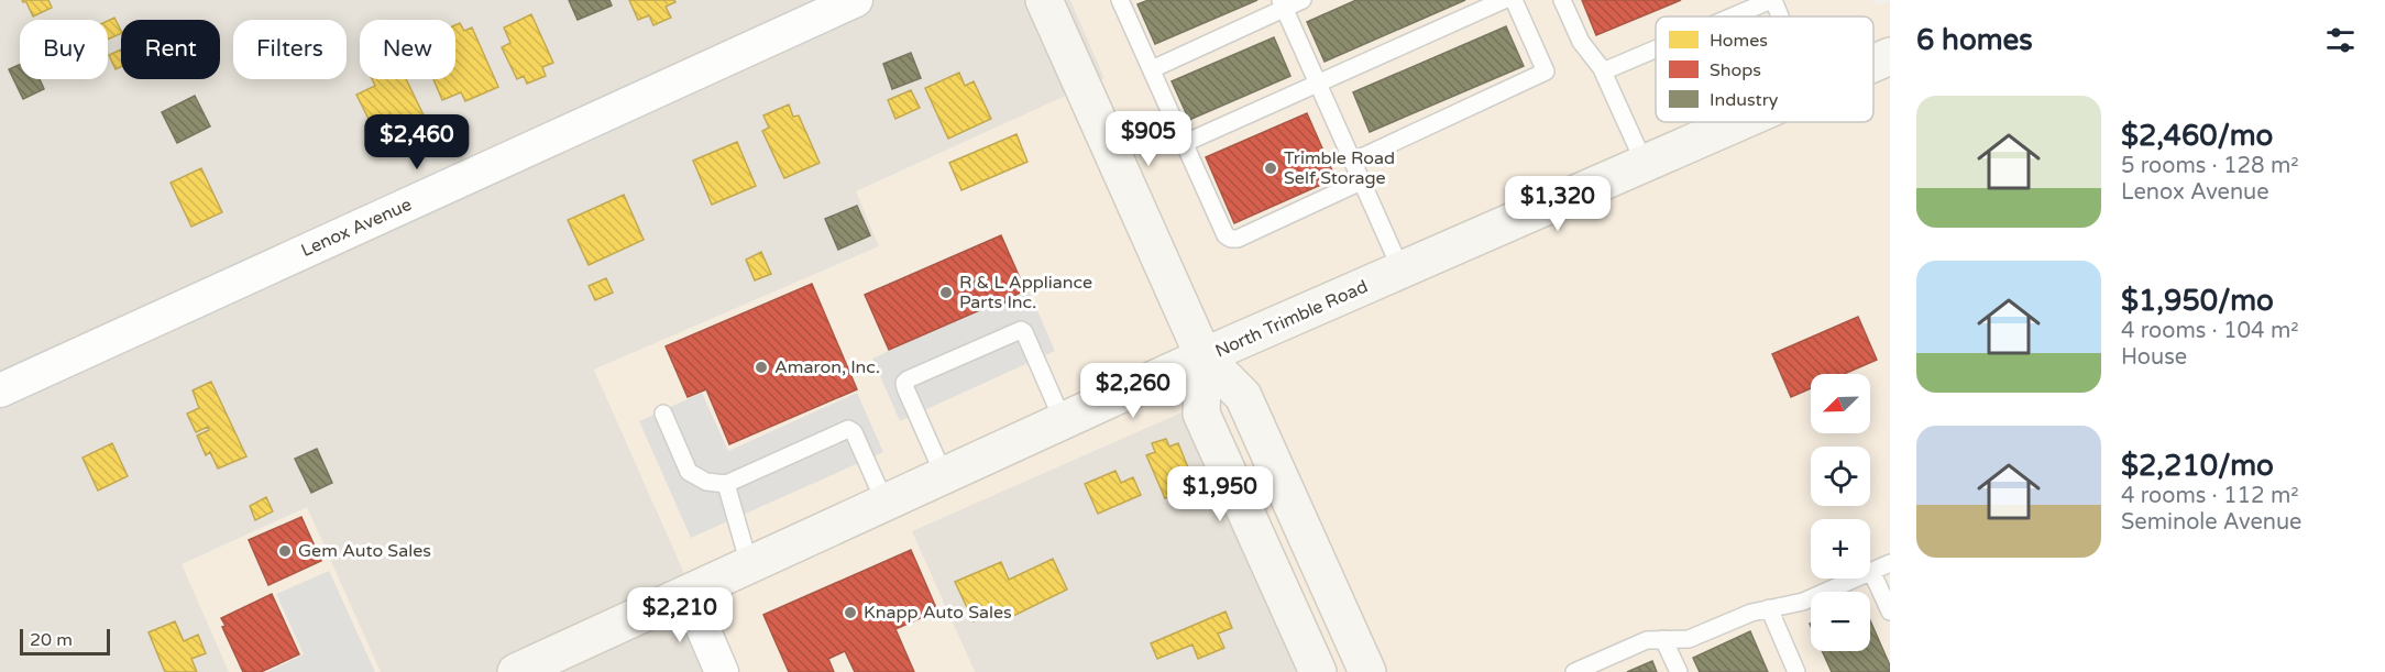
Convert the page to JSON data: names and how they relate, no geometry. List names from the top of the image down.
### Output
{
  "streets": {
    "main road": ["North Trimble Road"],
    "street": ["Lenox Avenue"]
  },
  "places": [
    "Trimble Road Self Storage",
    "R & L Appliance Parts Inc.",
    "Amaron, Inc.",
    "Gem Auto Sales",
    "Knapp Auto Sales"
  ],
  "legend": ["Homes", "Shops", "Industry"],
  "scale_bar": "20 m",
  "north": "bottom left",
  "page": {
    "heading": "6 homes",
    "chip": [
      "Buy",
      "Rent",
      "Filters",
      "New"
    ],
    "list": [
      {
        "name": "$2,460/mo",
        "note": "5 rooms · 128 m² · Lenox Avenue"
      },
      {
        "name": "$1,950/mo",
        "note": "4 rooms · 104 m² · House"
      },
      {
        "name": "$2,210/mo",
        "note": "4 rooms · 112 m² · Seminole Avenue"
      }
    ],
    "price": [
      "$905",
      "$2,460",
      "$1,320",
      "$2,260",
      "$1,950",
      "$2,210"
    ],
    "map_buttons": ["+", "−"],
    "scale": "20 m"
  }
}
